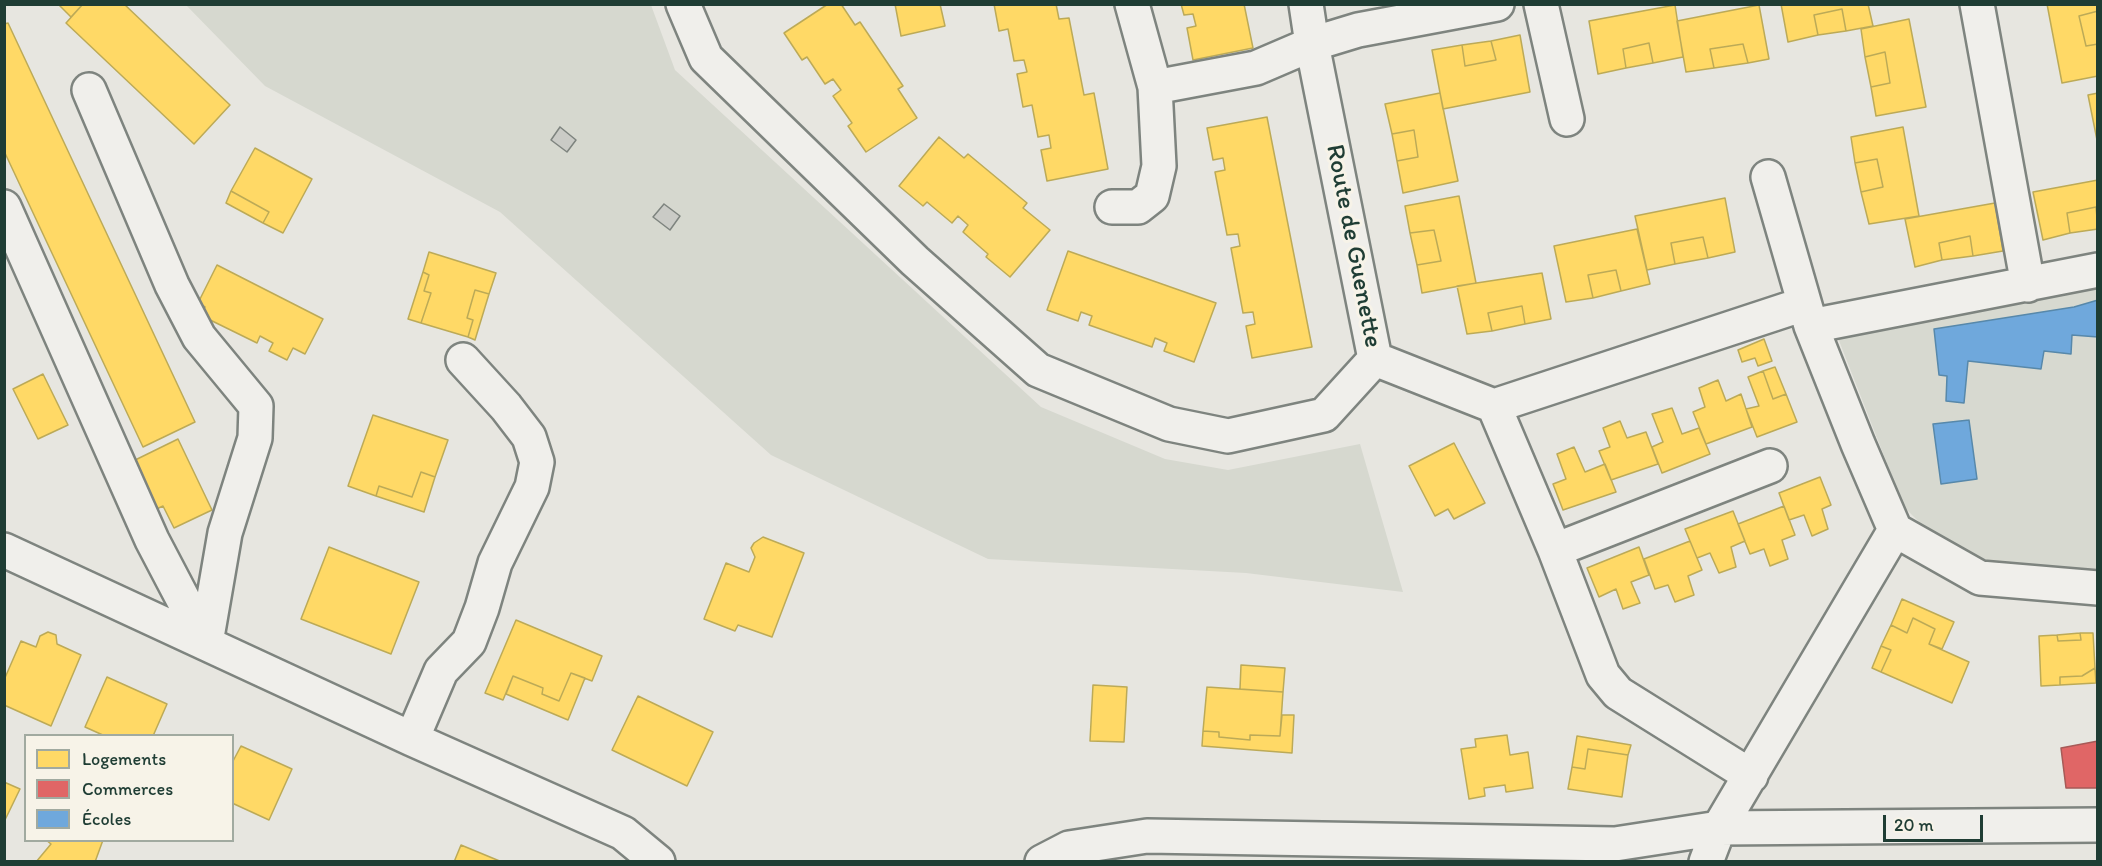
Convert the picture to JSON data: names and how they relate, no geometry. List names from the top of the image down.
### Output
{
  "streets": {
    "street": ["Route de Guenette"]
  },
  "legend": ["Logements", "Commerces", "Écoles"],
  "scale_bar": "20 m"
}
